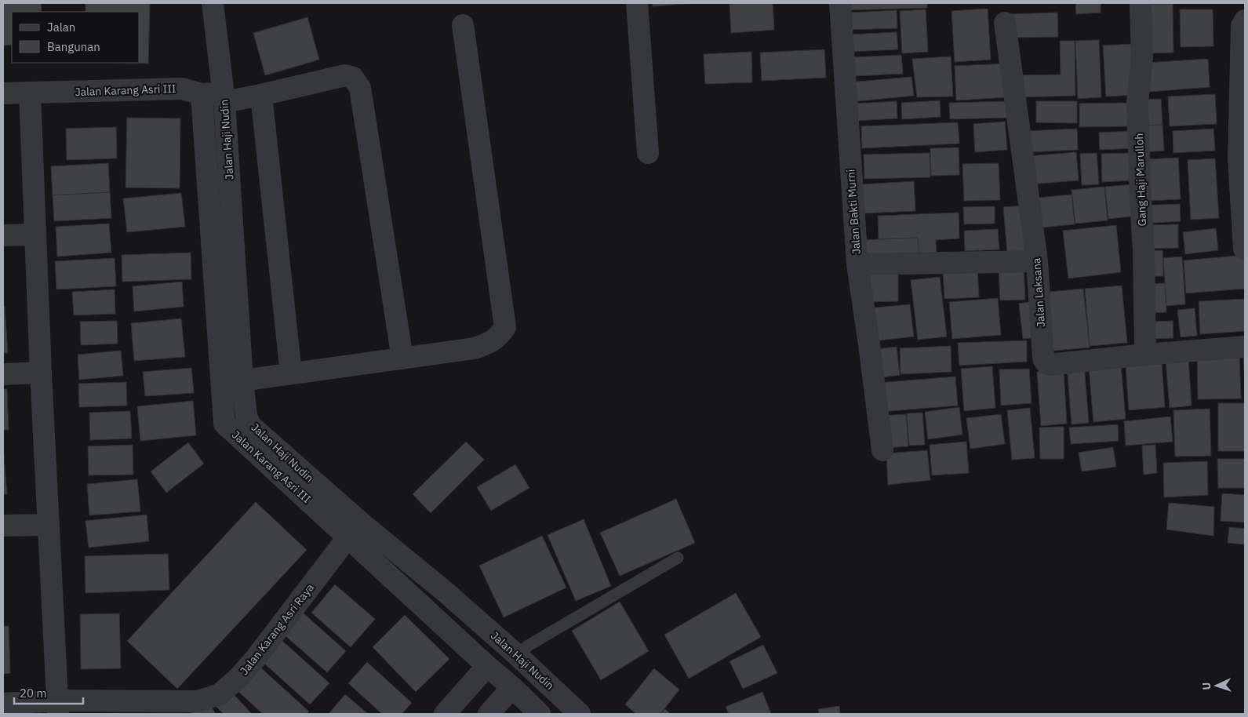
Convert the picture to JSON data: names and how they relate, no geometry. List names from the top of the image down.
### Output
{
  "streets": {
    "street": [
      "Jalan Karang Asri III",
      "Jalan Haji Nudin",
      "Gang Haji Marulloh",
      "Jalan Bakti Murni",
      "Jalan Laksana",
      "Jalan Karang Asri Raya"
    ]
  },
  "crossings": [
    ["Jalan Karang Asri III", "Jalan Karang Asri Raya"],
    ["Gang Haji Marulloh", "Jalan Laksana"],
    ["Jalan Bakti Murni", "Jalan Laksana"]
  ],
  "legend": ["Jalan", "Bangunan"],
  "scale_bar": "20 m",
  "north": "left"
}
